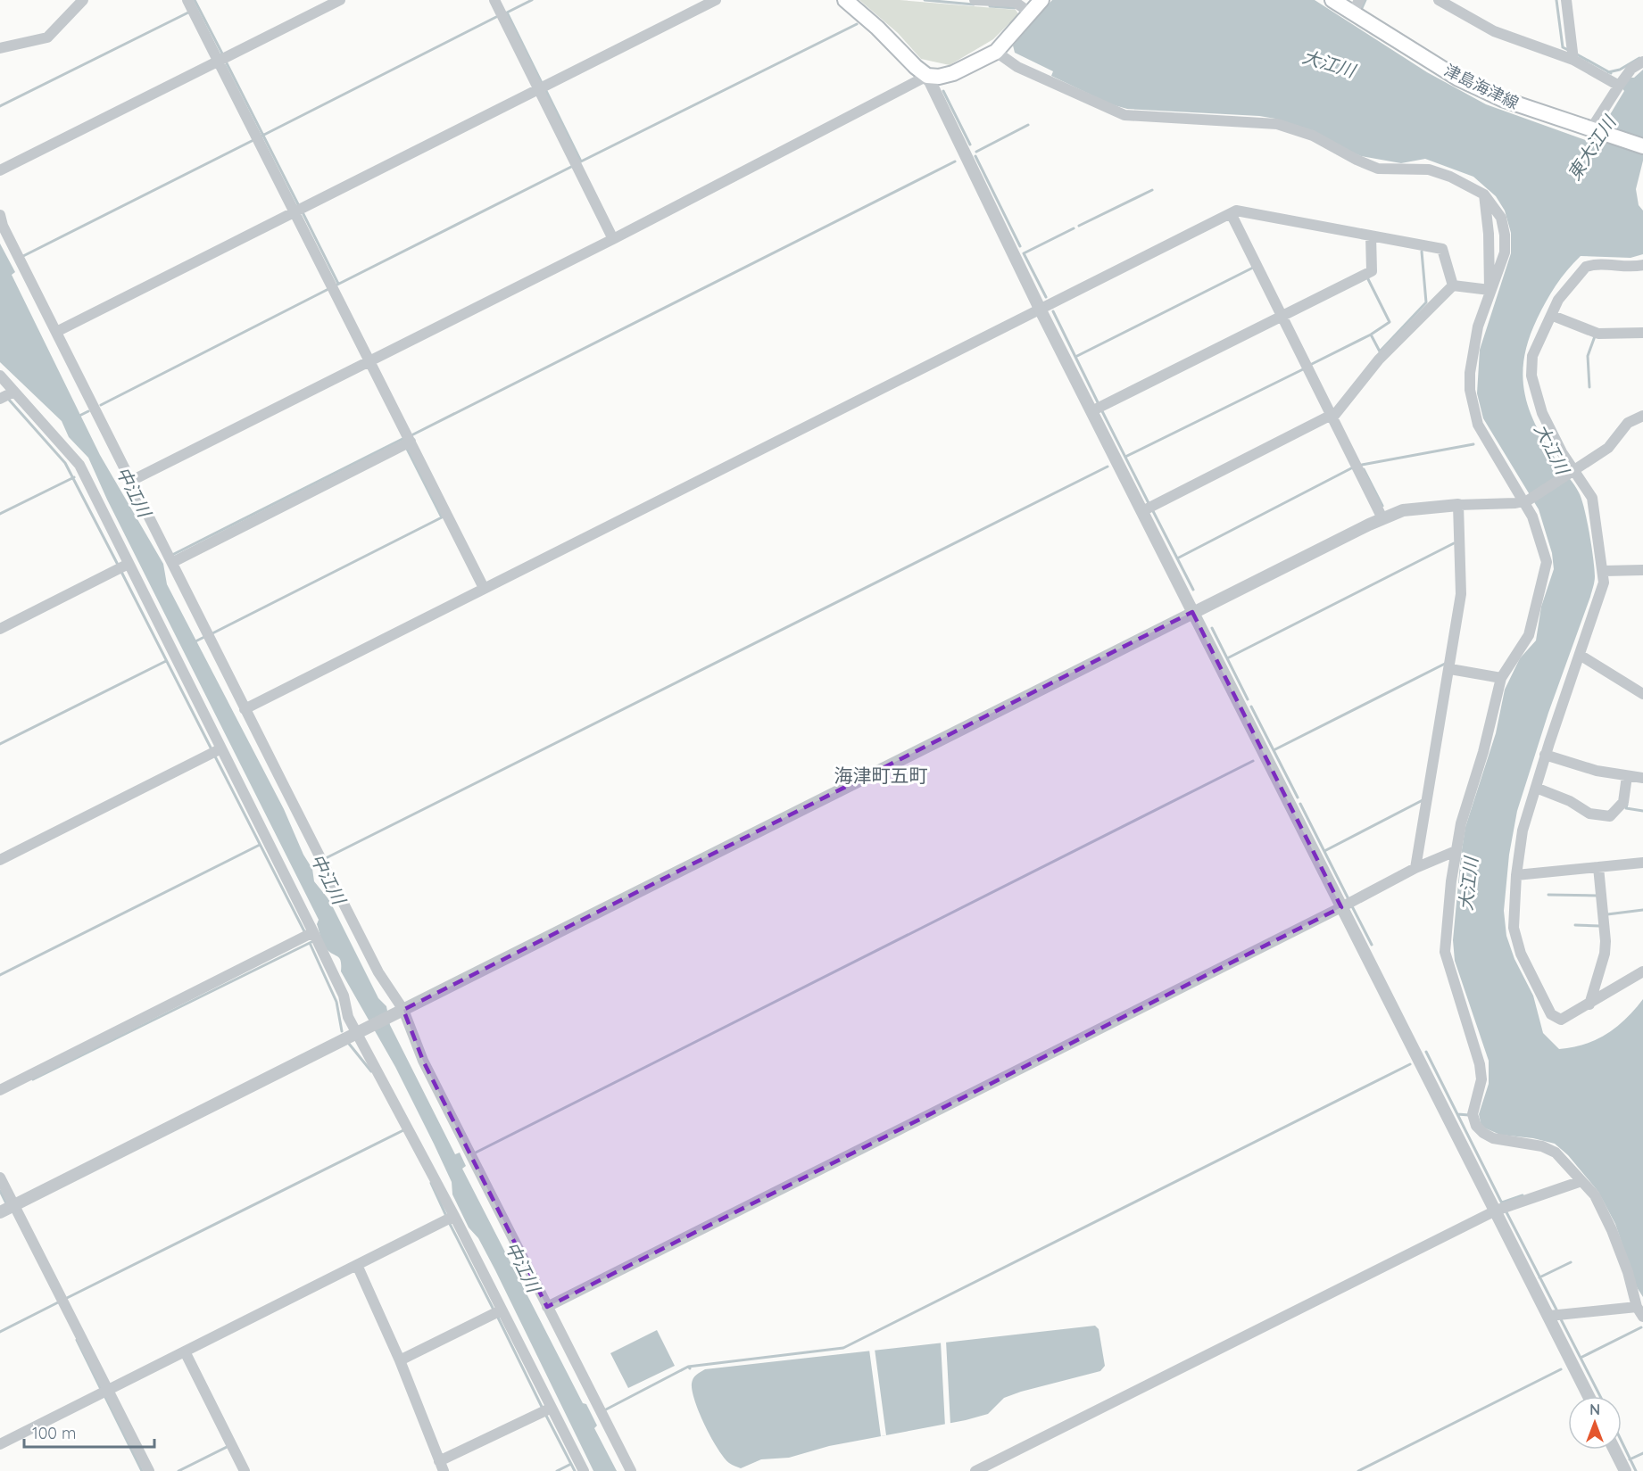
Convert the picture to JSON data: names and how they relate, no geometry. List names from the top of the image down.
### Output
{
  "streets": {
    "main road": ["津島海津線"]
  },
  "districts": ["海津町五町"],
  "water": ["大江川", "東大江川", "中江川"],
  "scale_bar": "100 m",
  "north": "top"
}
